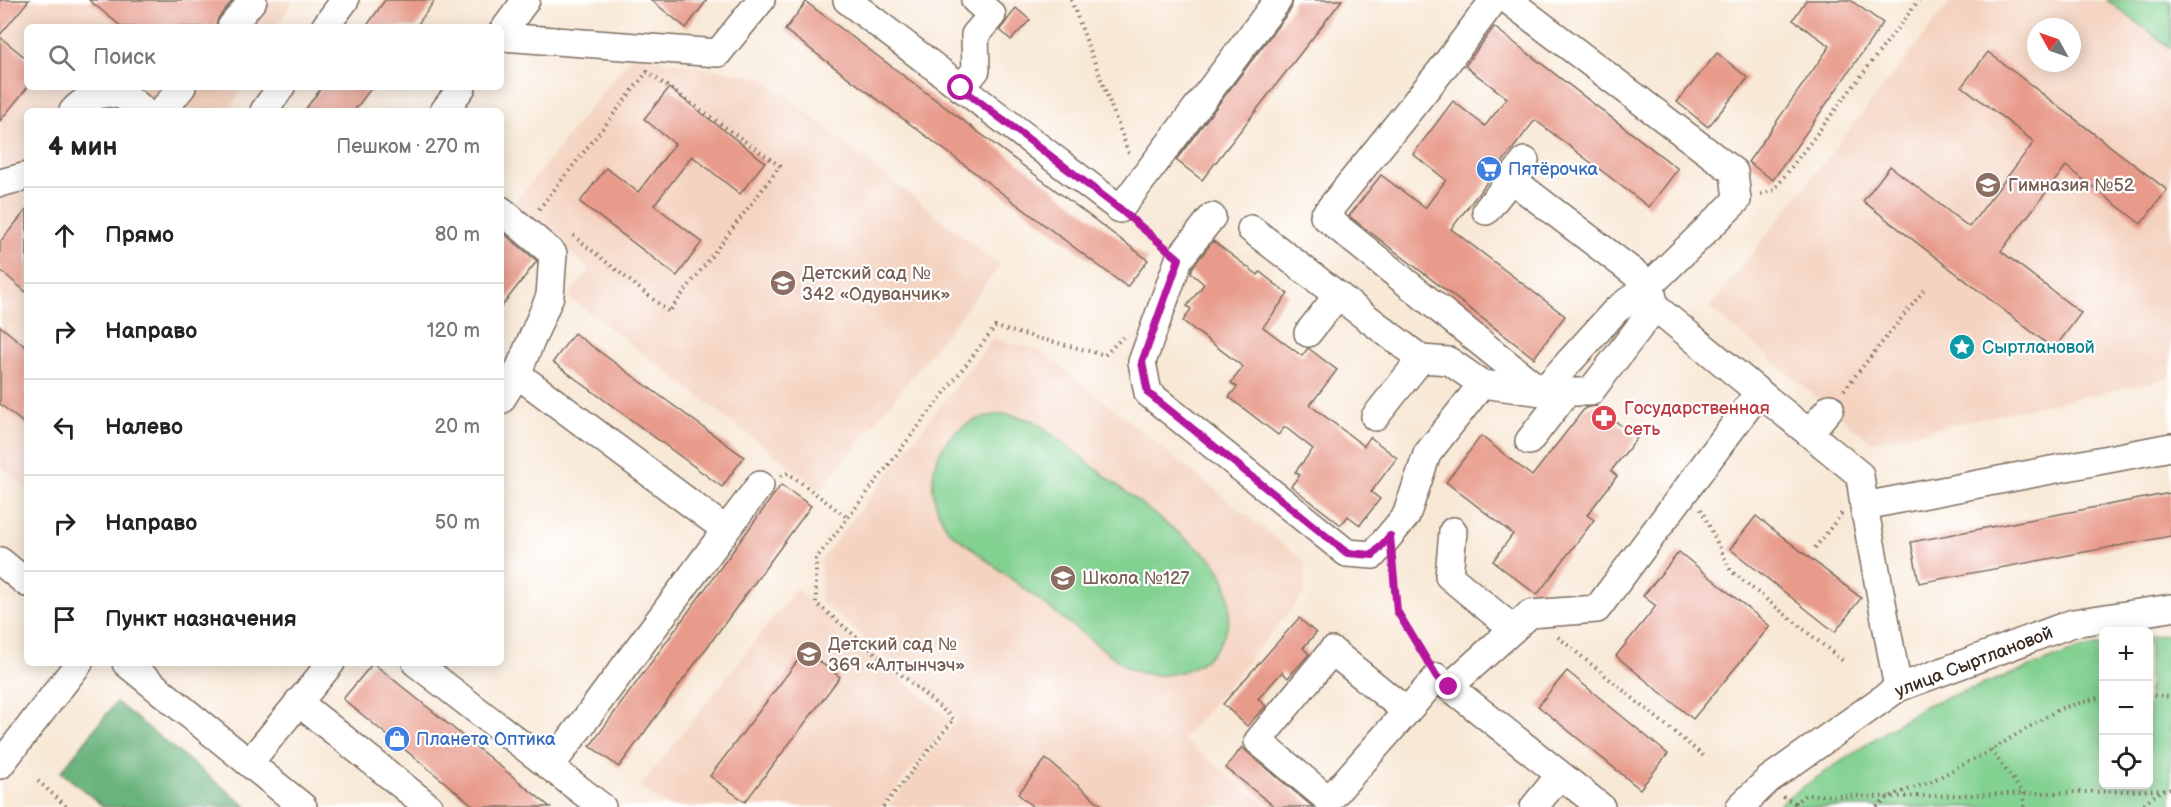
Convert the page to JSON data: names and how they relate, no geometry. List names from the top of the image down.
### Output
{
  "streets": {
    "street": ["улица Сыртлановой"]
  },
  "places": {
    "supermarket": ["Пятёрочка"],
    "school or university": [
      "Гимназия №52",
      "Детский сад № 342 «Одуванчик»",
      "Школа №127",
      "Детский сад № 369 «Алтынчэч»"
    ],
    "place": ["Сыртлановой"],
    "pharmacy": ["Государственная сеть"],
    "shop": ["Планета Оптика"]
  },
  "north": "top left",
  "page": {
    "search": "Поиск",
    "heading": ["4 мин", "Пешком · 270 m"],
    "list": [
      ["Прямо", "80 m"],
      ["Направо", "120 m"],
      ["Налево", "20 m"],
      ["Направо", "50 m"],
      "Пункт назначения"
    ],
    "map_buttons": ["+", "−"]
  }
}
